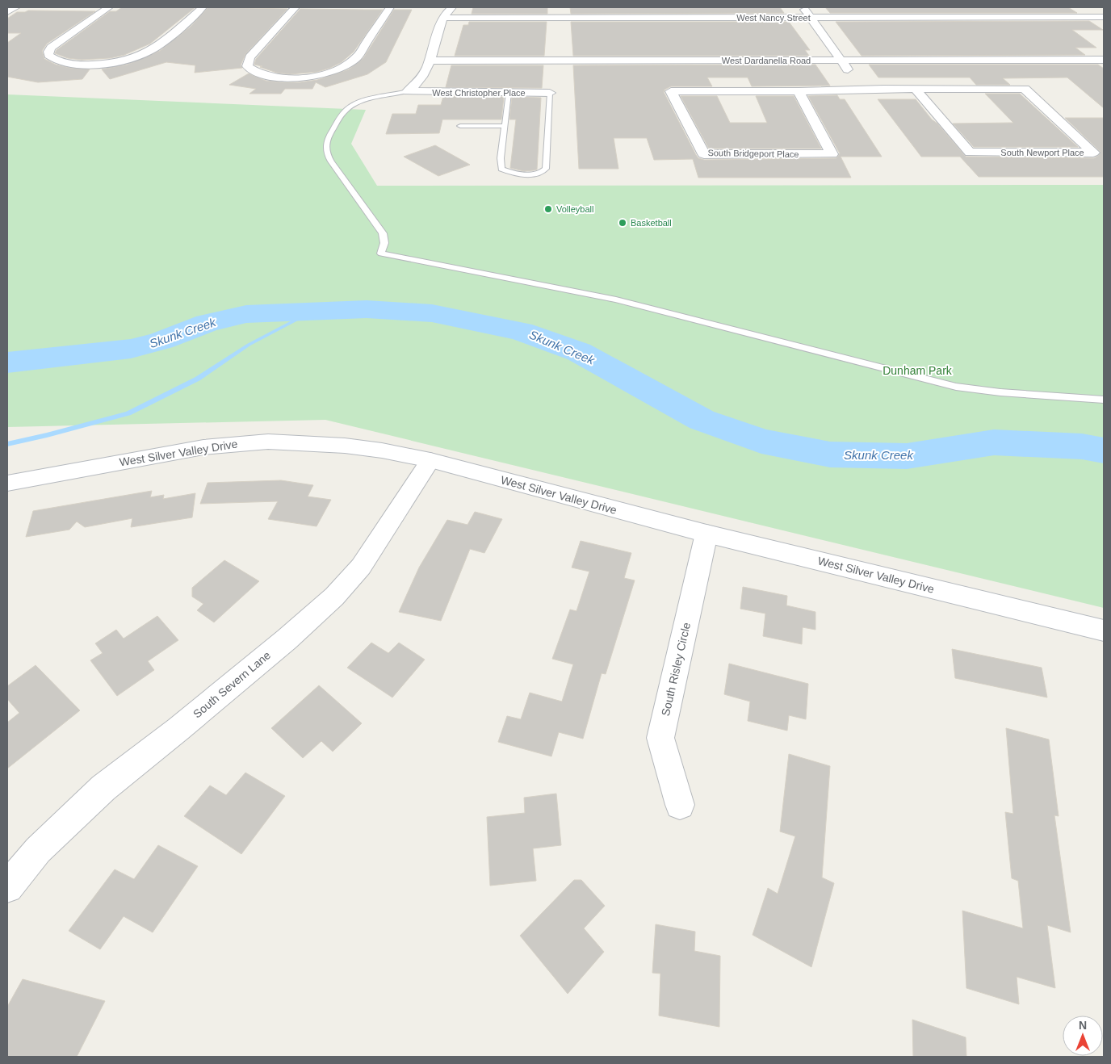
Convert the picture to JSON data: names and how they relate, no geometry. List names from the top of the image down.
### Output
{
  "streets": {
    "street": [
      "West Nancy Street",
      "West Dardanella Road",
      "West Christopher Place",
      "South Newport Place",
      "South Bridgeport Place",
      "West Silver Valley Drive",
      "South Risley Circle",
      "South Severn Lane"
    ]
  },
  "crossings": [
    ["South Newport Place", "South Bridgeport Place"],
    ["West Silver Valley Drive", "South Risley Circle"],
    ["West Silver Valley Drive", "South Severn Lane"]
  ],
  "water": ["Skunk Creek"],
  "parks": ["Dunham Park"],
  "places": ["Volleyball", "Basketball"],
  "north": "top"
}
